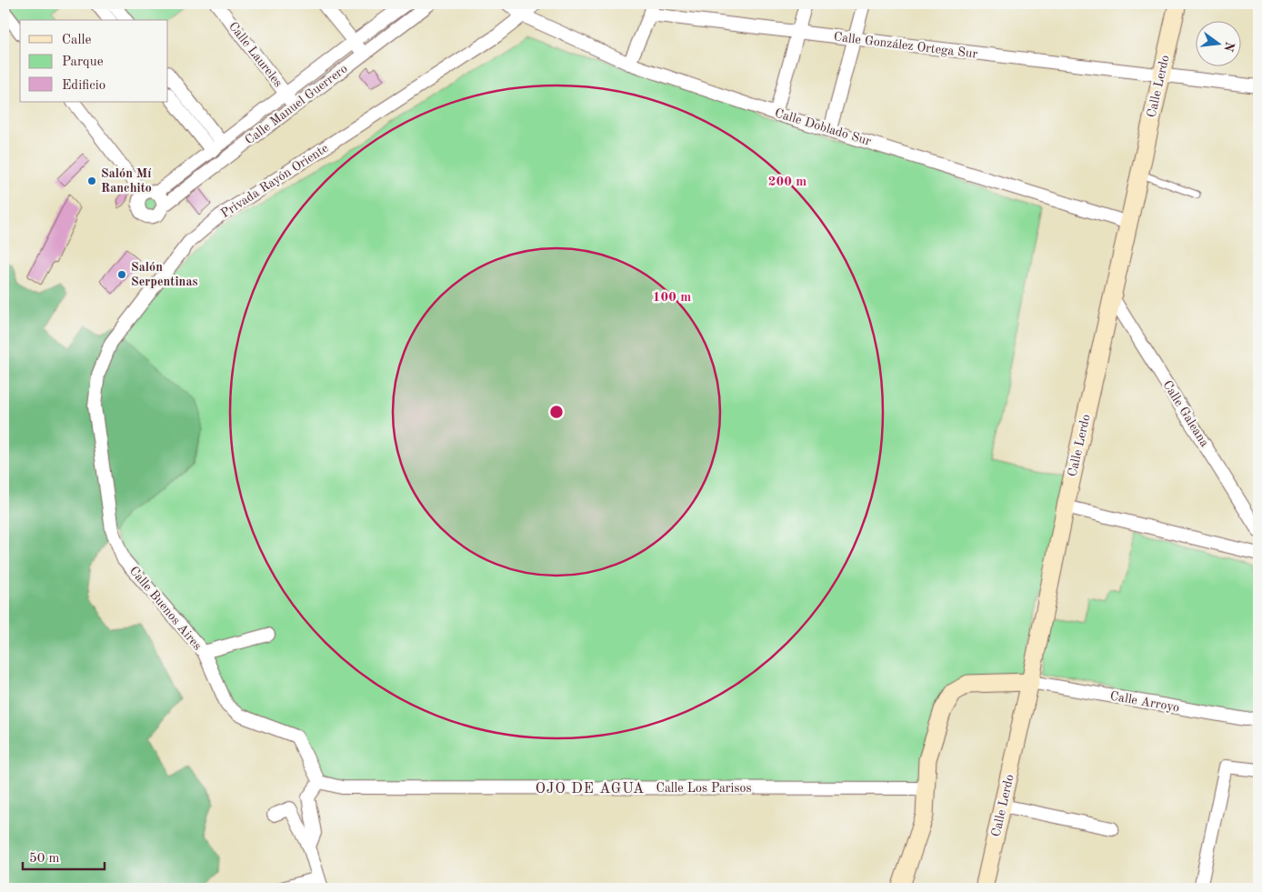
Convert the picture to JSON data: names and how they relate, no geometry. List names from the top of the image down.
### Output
{
  "streets": {
    "street": [
      "Calle González Ortega Sur",
      "Calle Laureles",
      "Calle Lerdo",
      "Calle Manuel Guerrero",
      "Calle Doblado Sur",
      "Privada Rayón Oriente",
      "Calle Galeana",
      "Calle Buenos Aires",
      "Calle Arroyo",
      "Calle Los Parisos"
    ]
  },
  "crossings": [
    ["Calle González Ortega Sur", "Calle Lerdo"],
    ["Calle Laureles", "Calle Manuel Guerrero"],
    ["Calle Lerdo", "Calle Doblado Sur"],
    ["Calle Lerdo", "Calle Galeana"],
    ["Calle Lerdo", "Calle Arroyo"],
    ["Calle Doblado Sur", "Privada Rayón Oriente"],
    ["Privada Rayón Oriente", "Calle Buenos Aires"],
    ["Calle Buenos Aires", "Calle Los Parisos"]
  ],
  "districts": ["OJO DE AGUA"],
  "places": ["Salón Mí Ranchito", "Salón Serpentinas"],
  "legend": ["Calle", "Parque", "Edificio"],
  "scale_bar": "50 m",
  "north": "right",
  "rings": ["200 m", "100 m"]
}
